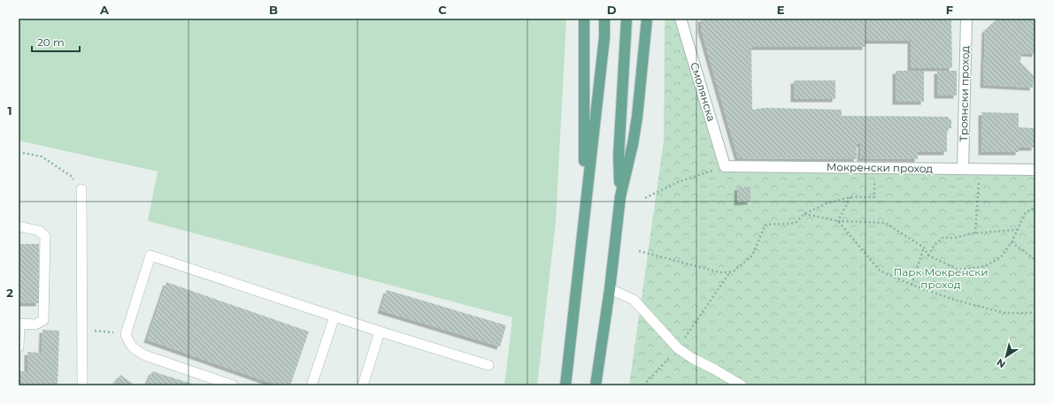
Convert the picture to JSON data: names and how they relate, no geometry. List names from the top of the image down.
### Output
{
  "streets": {
    "street": ["Смолянска", "Троянски проход", "Мокренски проход"]
  },
  "crossings": [
    ["Смолянска", "Мокренски проход"],
    ["Троянски проход", "Мокренски проход"]
  ],
  "parks": ["Парк Мокренски проход"],
  "scale_bar": "20 m",
  "north": "bottom left",
  "grid": {
    "columns": [
      "A",
      "B",
      "C",
      "D",
      "E",
      "F"
    ],
    "rows": ["1", "2"]
  }
}
